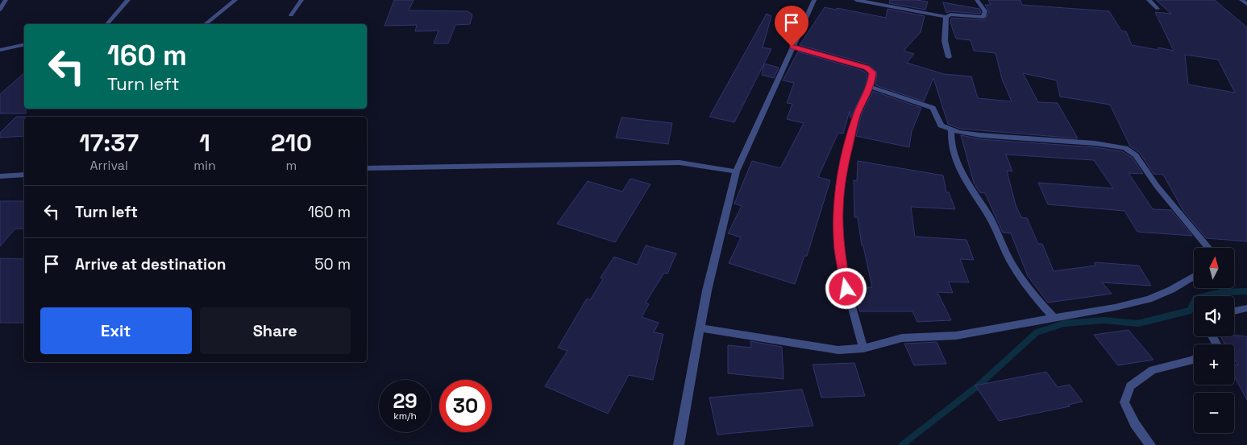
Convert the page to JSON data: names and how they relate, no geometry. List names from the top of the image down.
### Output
{
  "north": "top",
  "page": {
    "turn": ["160 m", "Turn left"],
    "eta": [
      "17:37",
      "Arrival",
      "1",
      "min",
      "210",
      "m"
    ],
    "list": [
      {
        "name": "Turn left",
        "value": "160 m"
      },
      {
        "name": "Arrive at destination",
        "value": "50 m"
      }
    ],
    "map_buttons": ["+", "−"],
    "buttons": ["Exit", "Share"],
    "speed": "29 km/h",
    "limit": "30"
  }
}
